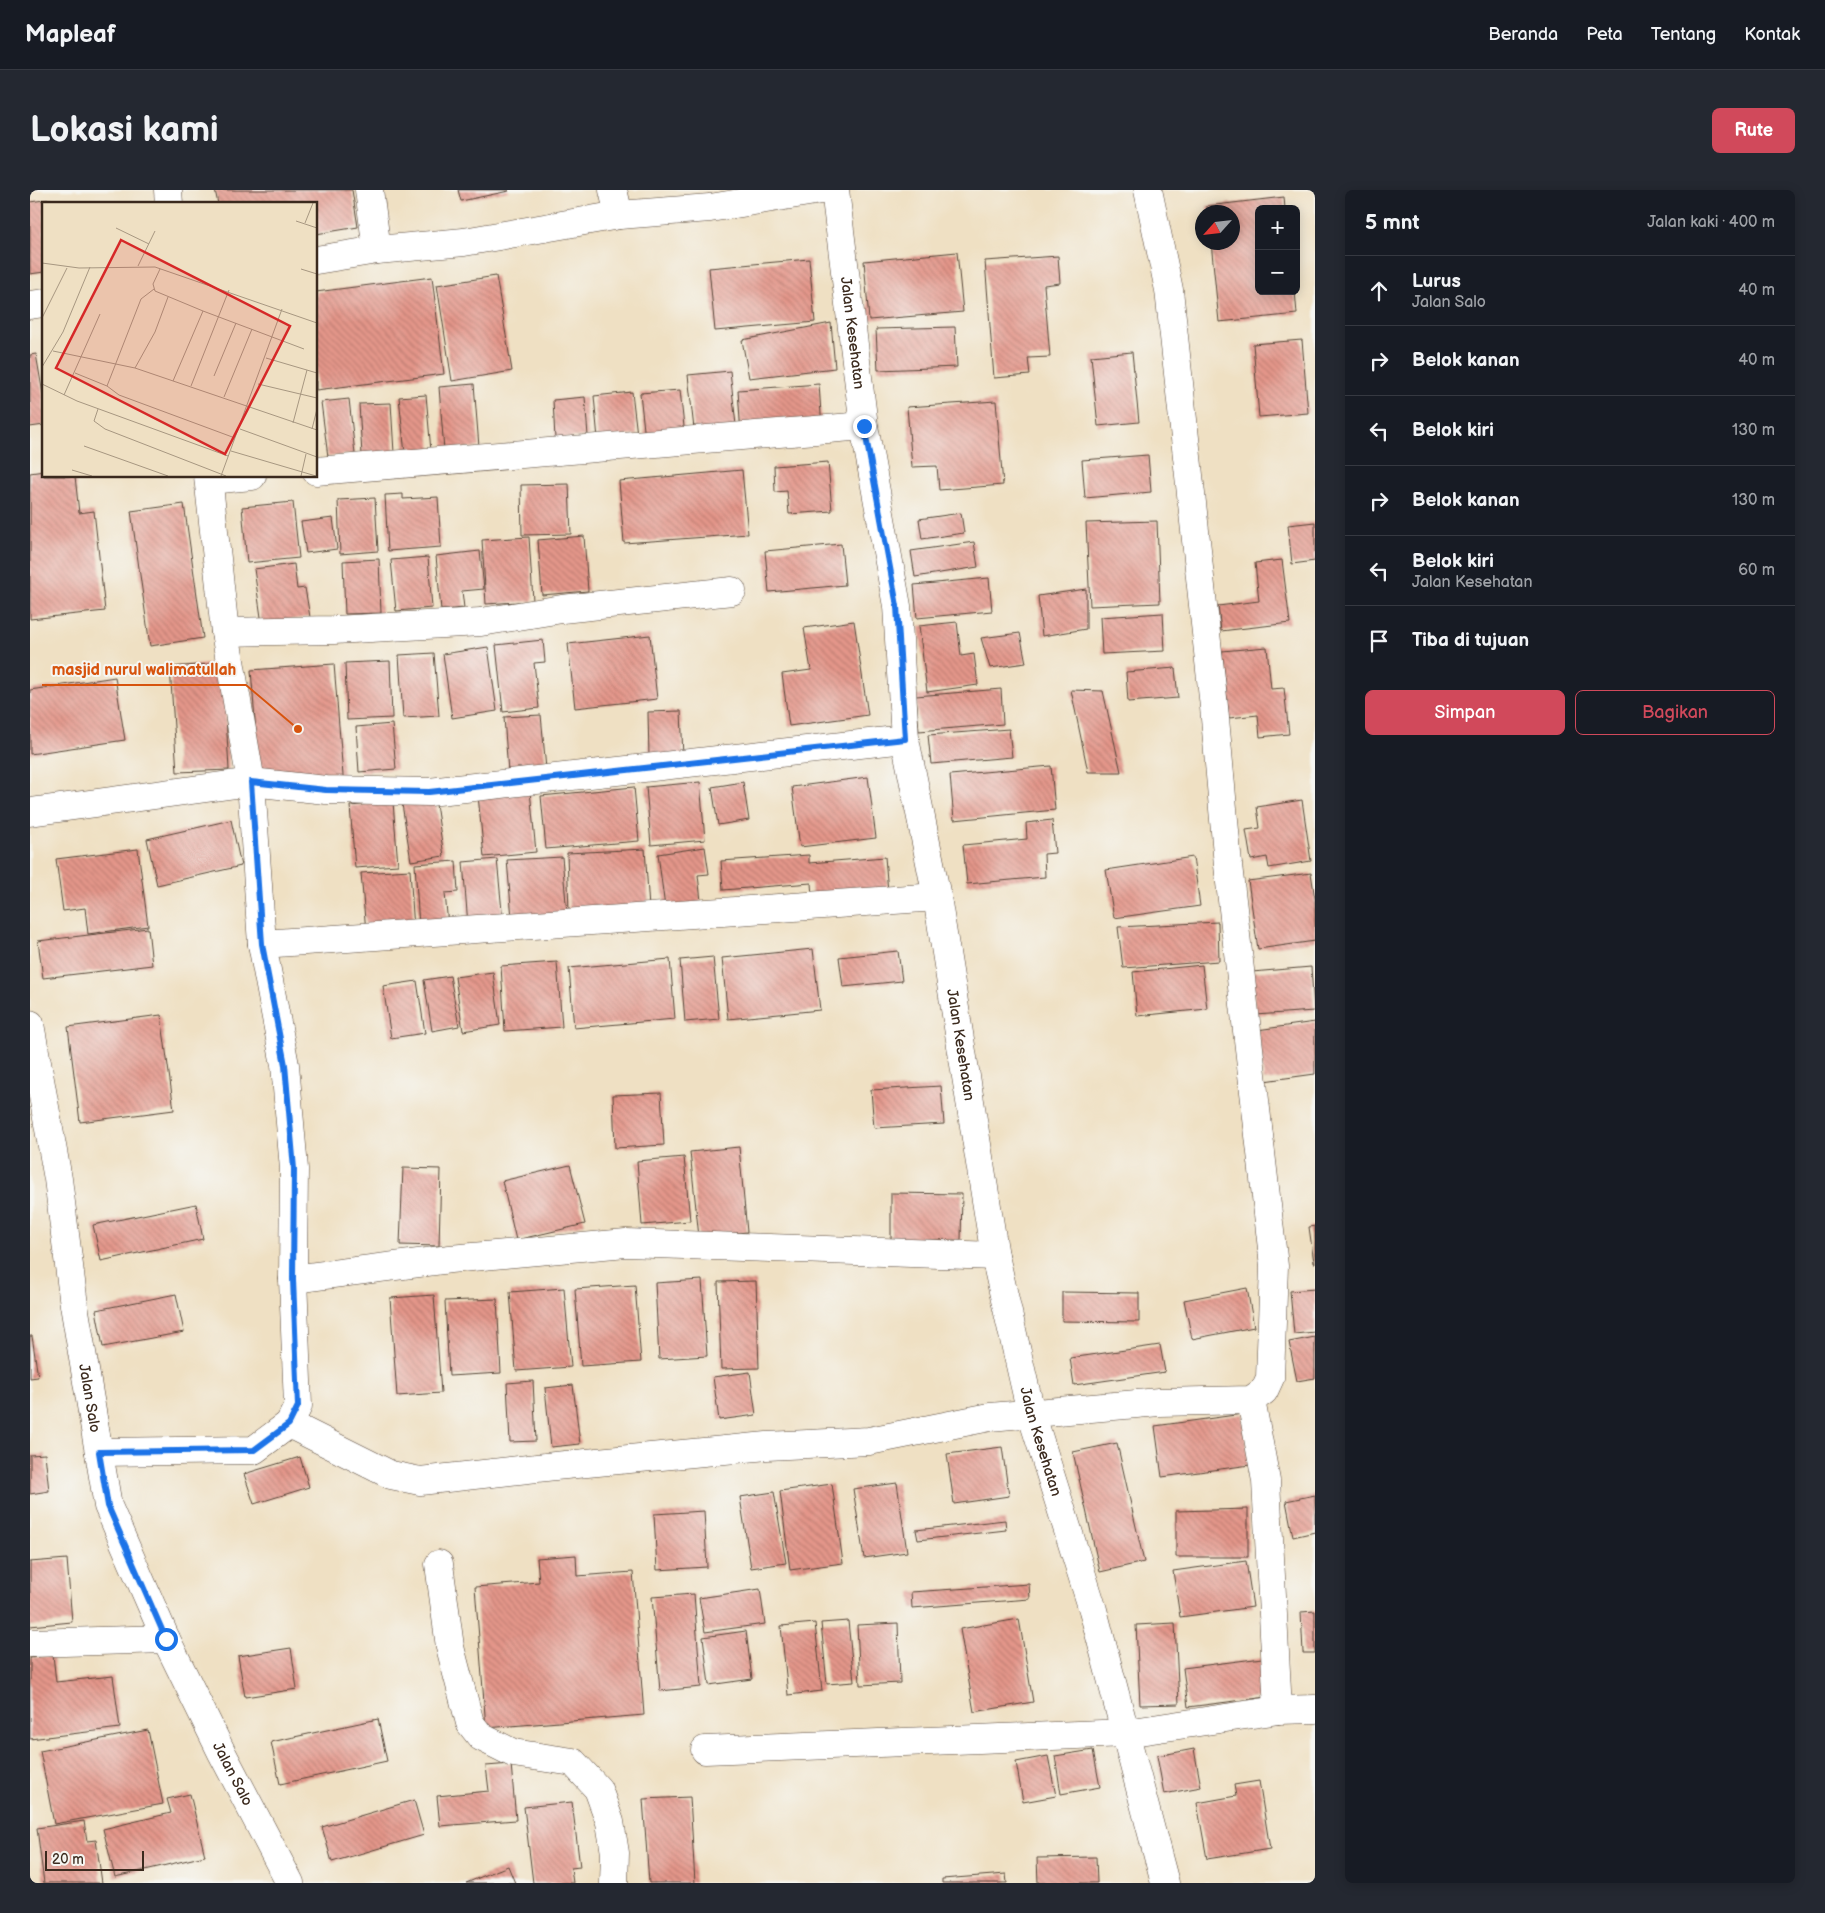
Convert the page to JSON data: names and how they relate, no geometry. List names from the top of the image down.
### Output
{
  "streets": {
    "street": ["Jalan Kesehatan", "Jalan Salo"]
  },
  "places": ["masjid nurul walimatullah"],
  "scale_bar": "20 m",
  "north": "bottom left",
  "page": {
    "header": "Mapleaf",
    "nav": [
      "Beranda",
      "Peta",
      "Tentang",
      "Kontak"
    ],
    "buttons": [
      "Rute",
      ["Simpan", "Bagikan"]
    ],
    "title": "Lokasi kami",
    "heading": ["5 mnt", "Jalan kaki · 400 m"],
    "map_buttons": ["+", "−"],
    "list": [
      ["Lurus", "Jalan Salo", "40 m"],
      ["Belok kanan", "40 m"],
      ["Belok kiri", "130 m"],
      ["Belok kanan", "130 m"],
      ["Belok kiri", "Jalan Kesehatan", "60 m"],
      "Tiba di tujuan"
    ],
    "scale": "20 m"
  }
}
